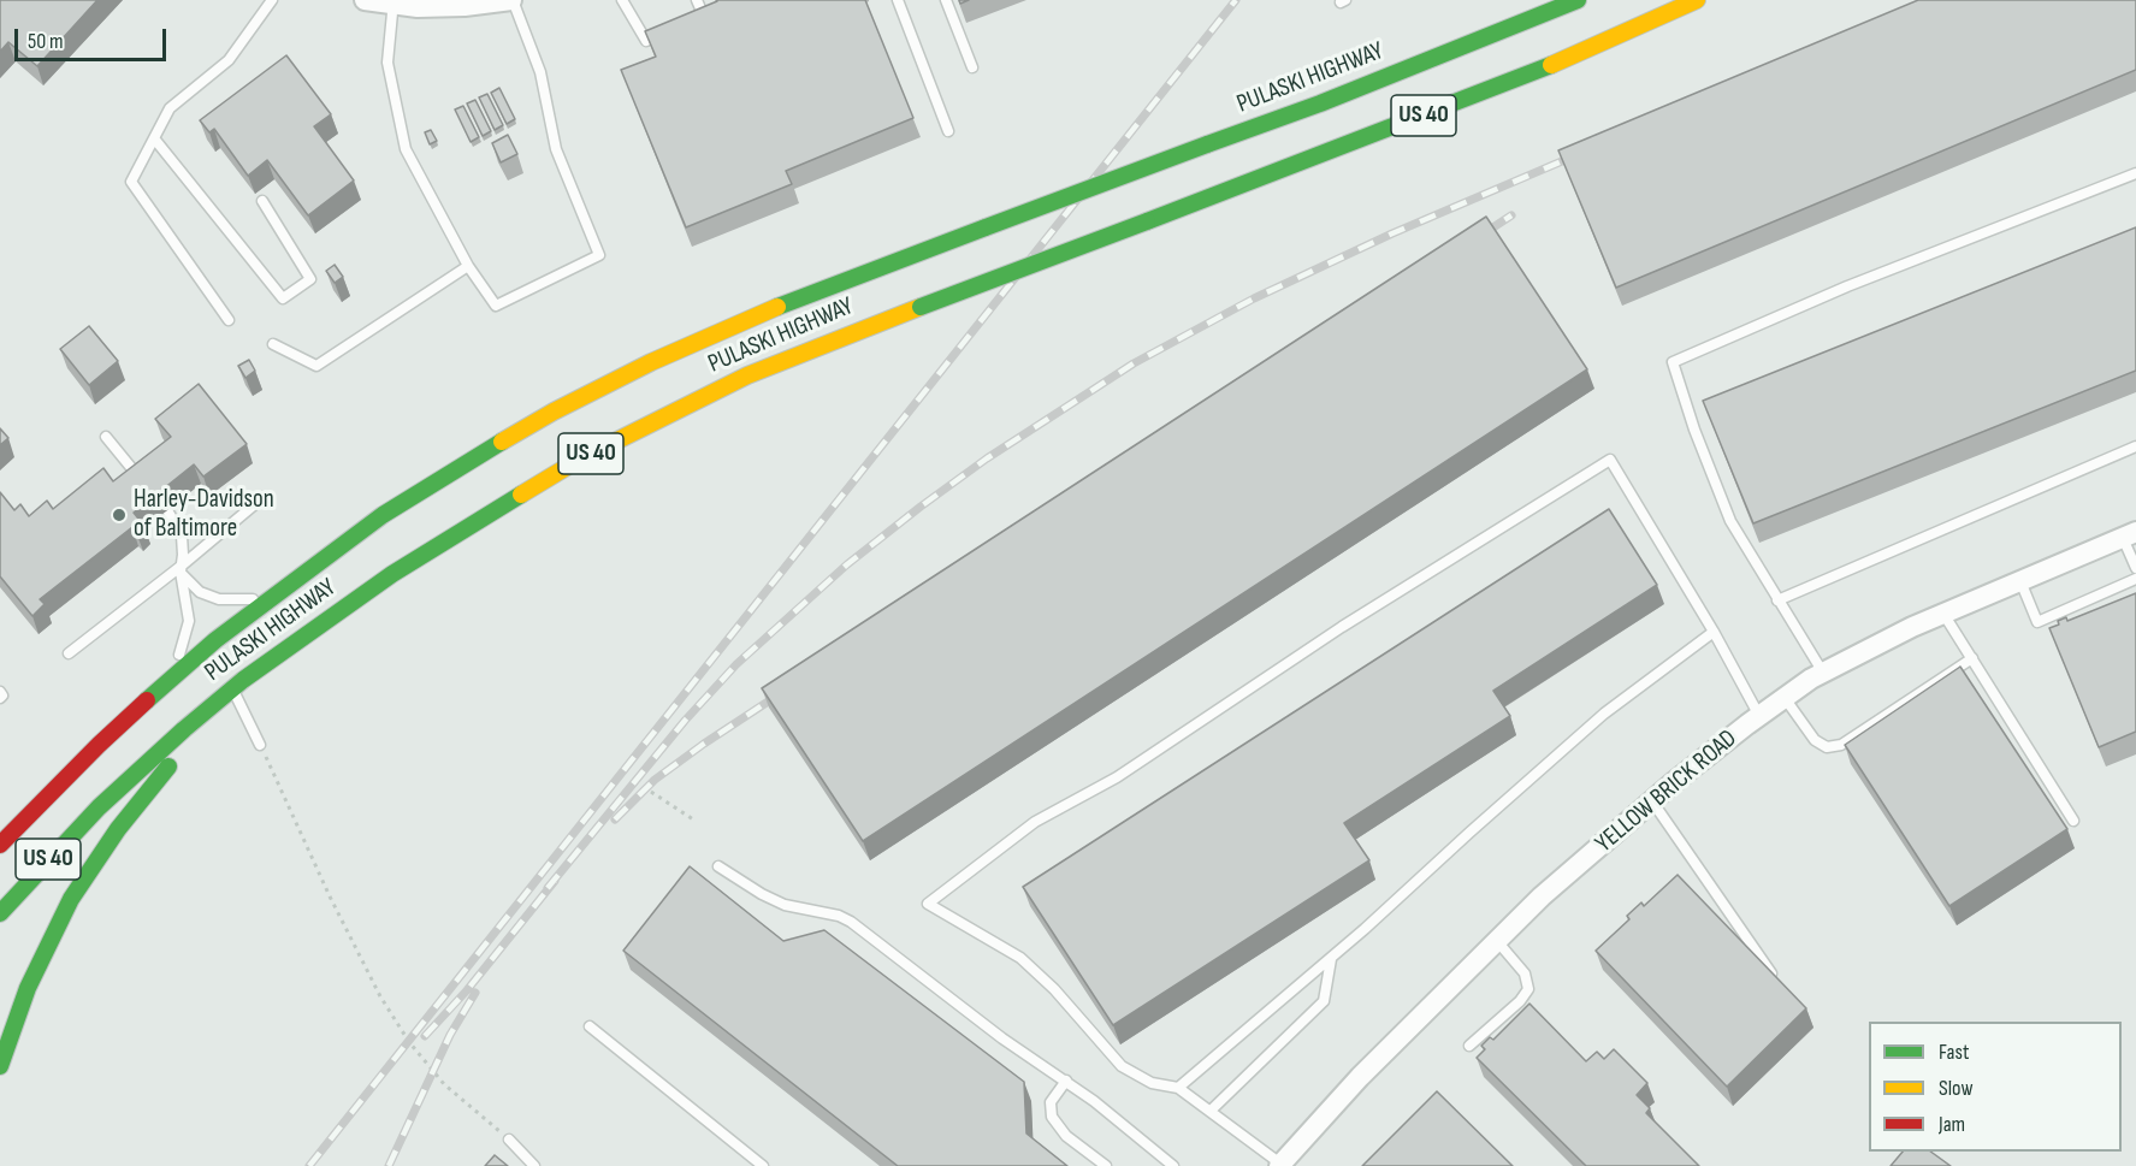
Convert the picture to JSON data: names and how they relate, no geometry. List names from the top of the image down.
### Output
{
  "streets": {
    "highway": ["PULASKI HIGHWAY", "US 40"],
    "street": ["YELLOW BRICK ROAD"]
  },
  "places": ["Harley-Davidson of Baltimore"],
  "legend": ["Fast", "Slow", "Jam"],
  "scale_bar": "50 m"
}
